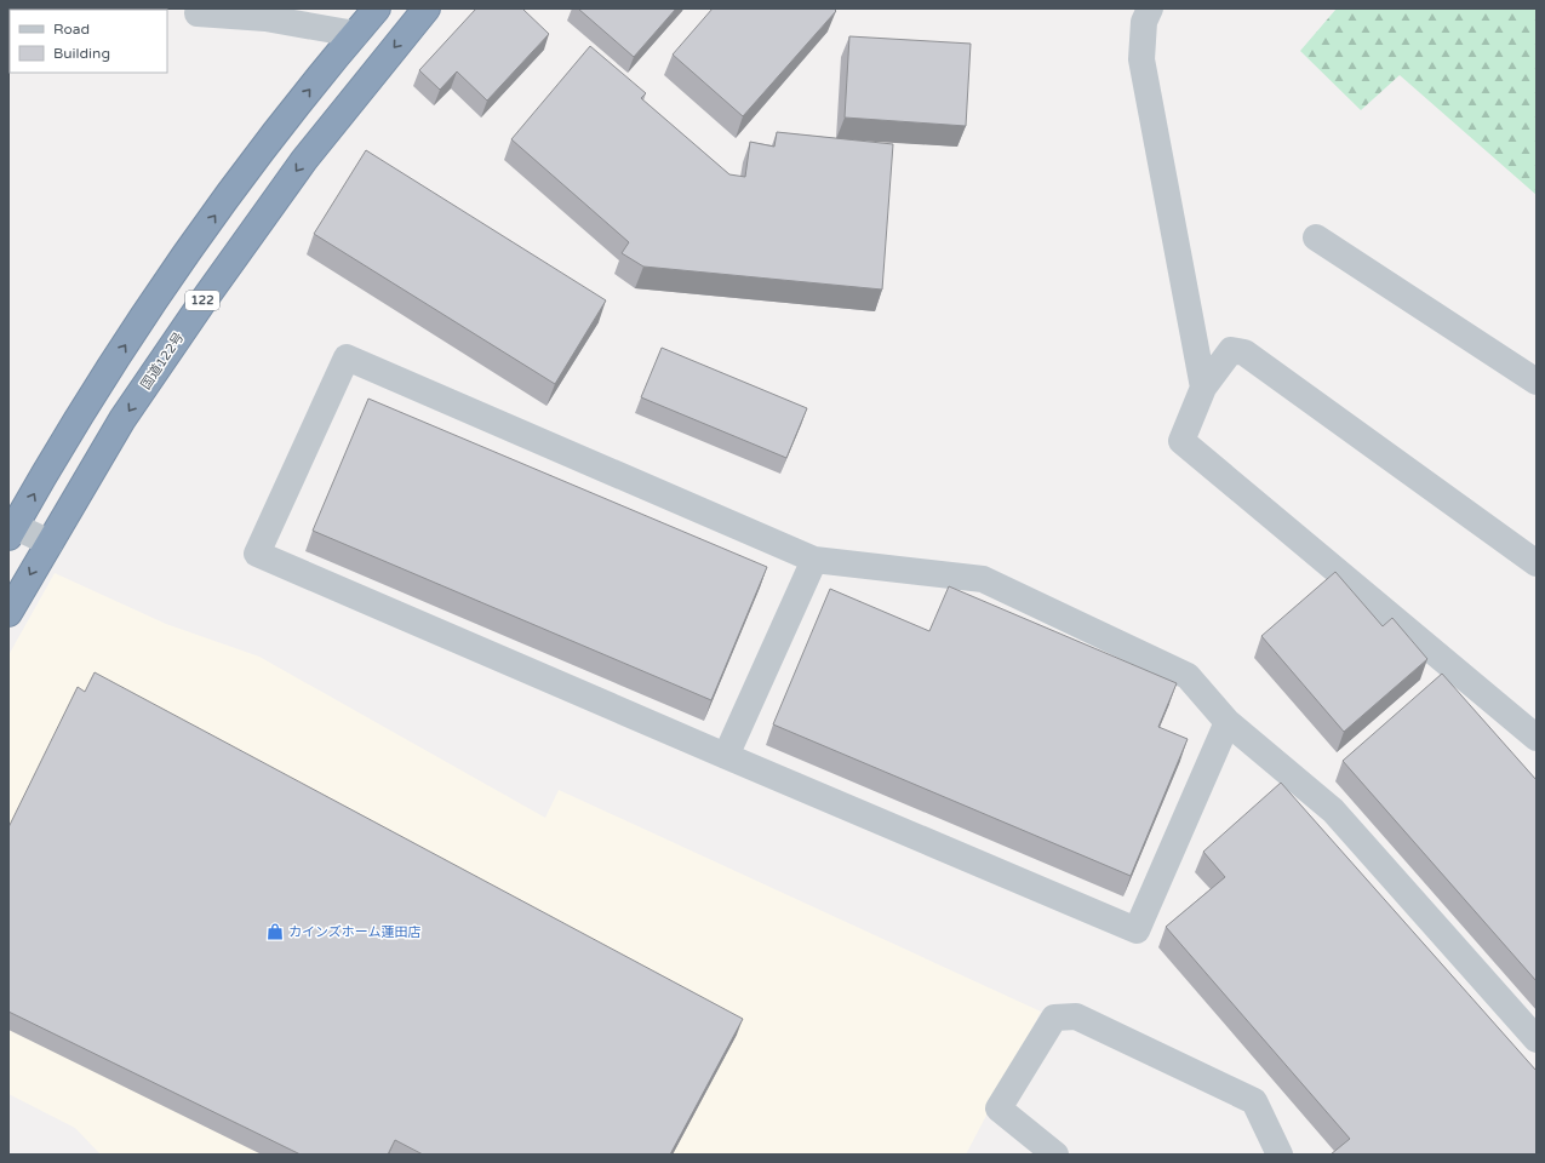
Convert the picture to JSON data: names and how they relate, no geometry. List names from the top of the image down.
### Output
{
  "streets": {
    "highway": ["122", "国道122号"]
  },
  "places": {
    "shop": ["カインズホーム蓮田店"]
  },
  "legend": ["Road", "Building"]
}
